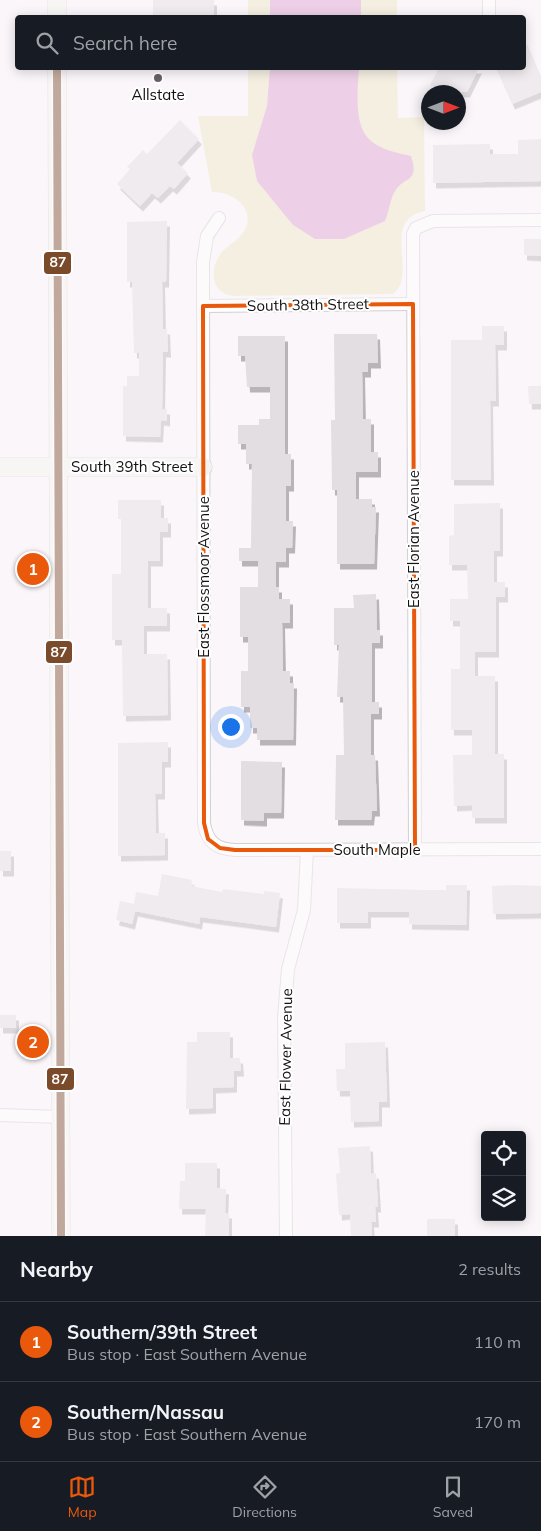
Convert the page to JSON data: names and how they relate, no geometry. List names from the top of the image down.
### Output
{
  "streets": {
    "main road": ["South 39th Street"],
    "street": [
      "South 38th Street",
      "East Florian Avenue",
      "East Flossmoor Avenue",
      "South Maple",
      "East Flower Avenue"
    ]
  },
  "crossings": [
    ["South 38th Street", "East Florian Avenue"],
    ["South 38th Street", "East Flossmoor Avenue"],
    ["South 39th Street", "East Flossmoor Avenue"],
    ["East Florian Avenue", "South Maple"],
    ["East Flossmoor Avenue", "South Maple"],
    ["South Maple", "East Flower Avenue"]
  ],
  "places": ["Allstate"],
  "lines": ["transit line 87"],
  "north": "right",
  "page": {
    "search": "Search here",
    "pins": ["1", "2"],
    "heading": ["Nearby", "2 results"],
    "list": [
      {
        "mark": "1",
        "name": "Southern/39th Street",
        "note": "Bus stop · East Southern Avenue",
        "value": "110 m"
      },
      {
        "mark": "2",
        "name": "Southern/Nassau",
        "note": "Bus stop · East Southern Avenue",
        "value": "170 m"
      }
    ],
    "nav": ["Map", "Directions", "Saved"]
  }
}
